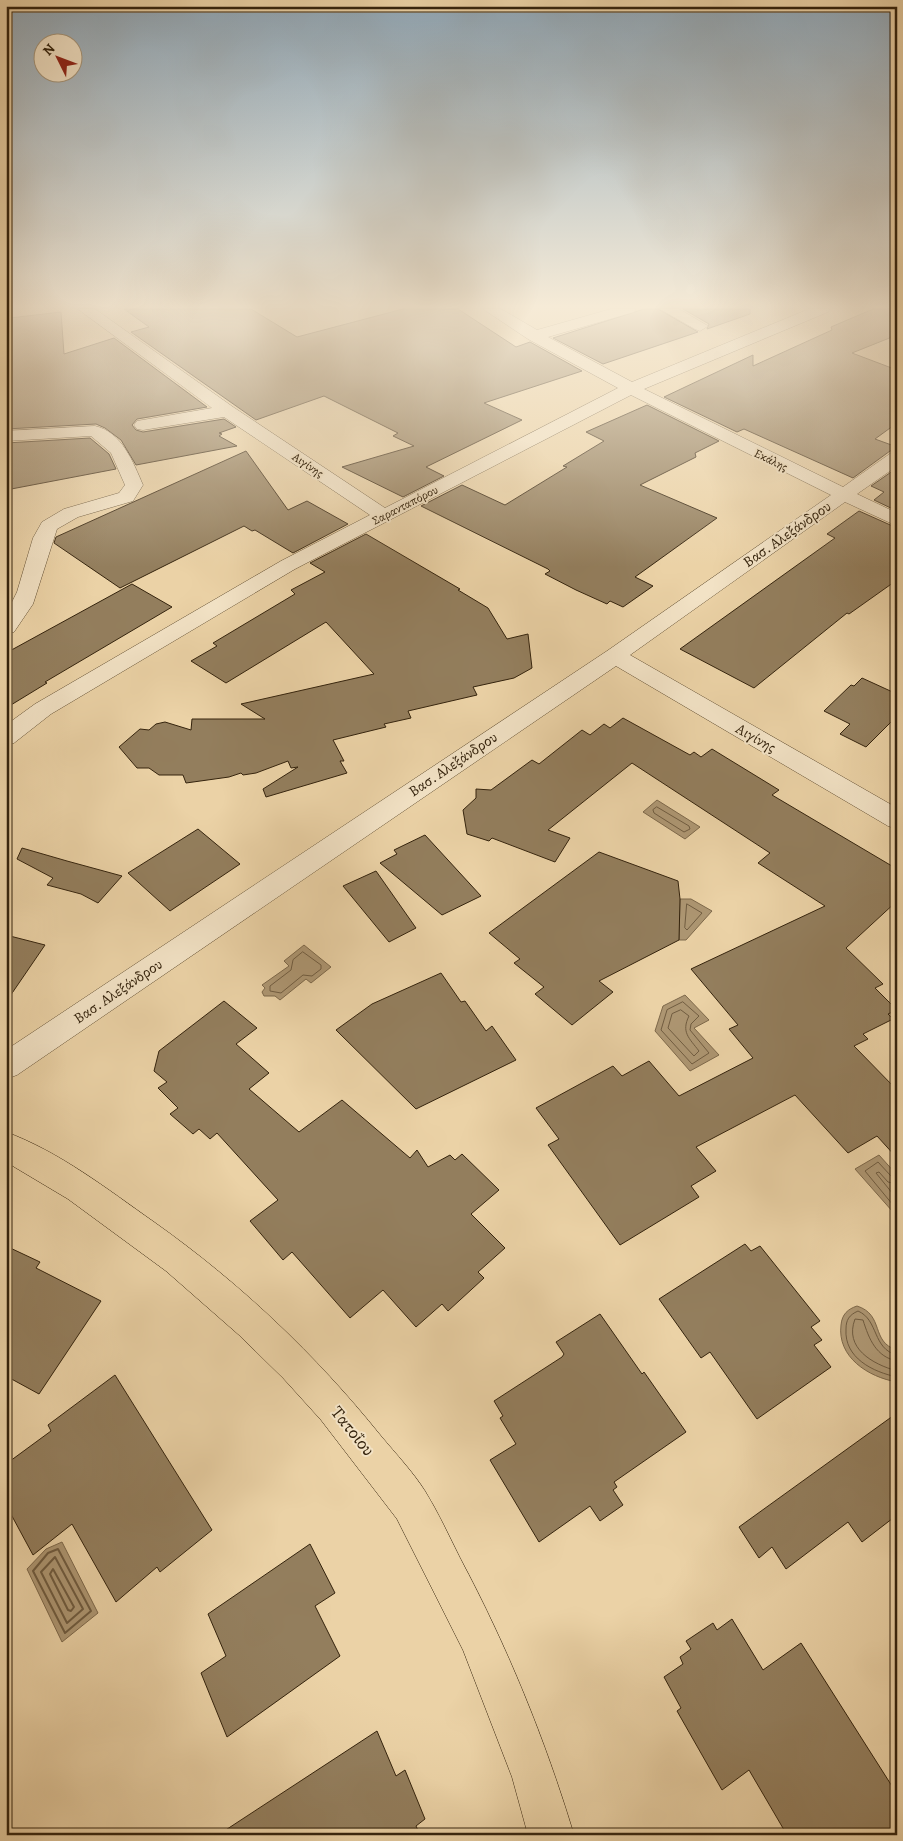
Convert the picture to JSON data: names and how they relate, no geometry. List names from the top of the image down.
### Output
{
  "streets": {
    "main road": ["Τατοΐου"],
    "street": [
      "Εκάλης",
      "Αιγίνης",
      "Σαρανταπόρου",
      "Βασ. Αλεξάνδρου"
    ]
  },
  "crossings": [
    ["Εκάλης", "Βασ. Αλεξάνδρου"],
    ["Αιγίνης", "Σαρανταπόρου"],
    ["Αιγίνης", "Βασ. Αλεξάνδρου"]
  ],
  "north": "top left"
}
